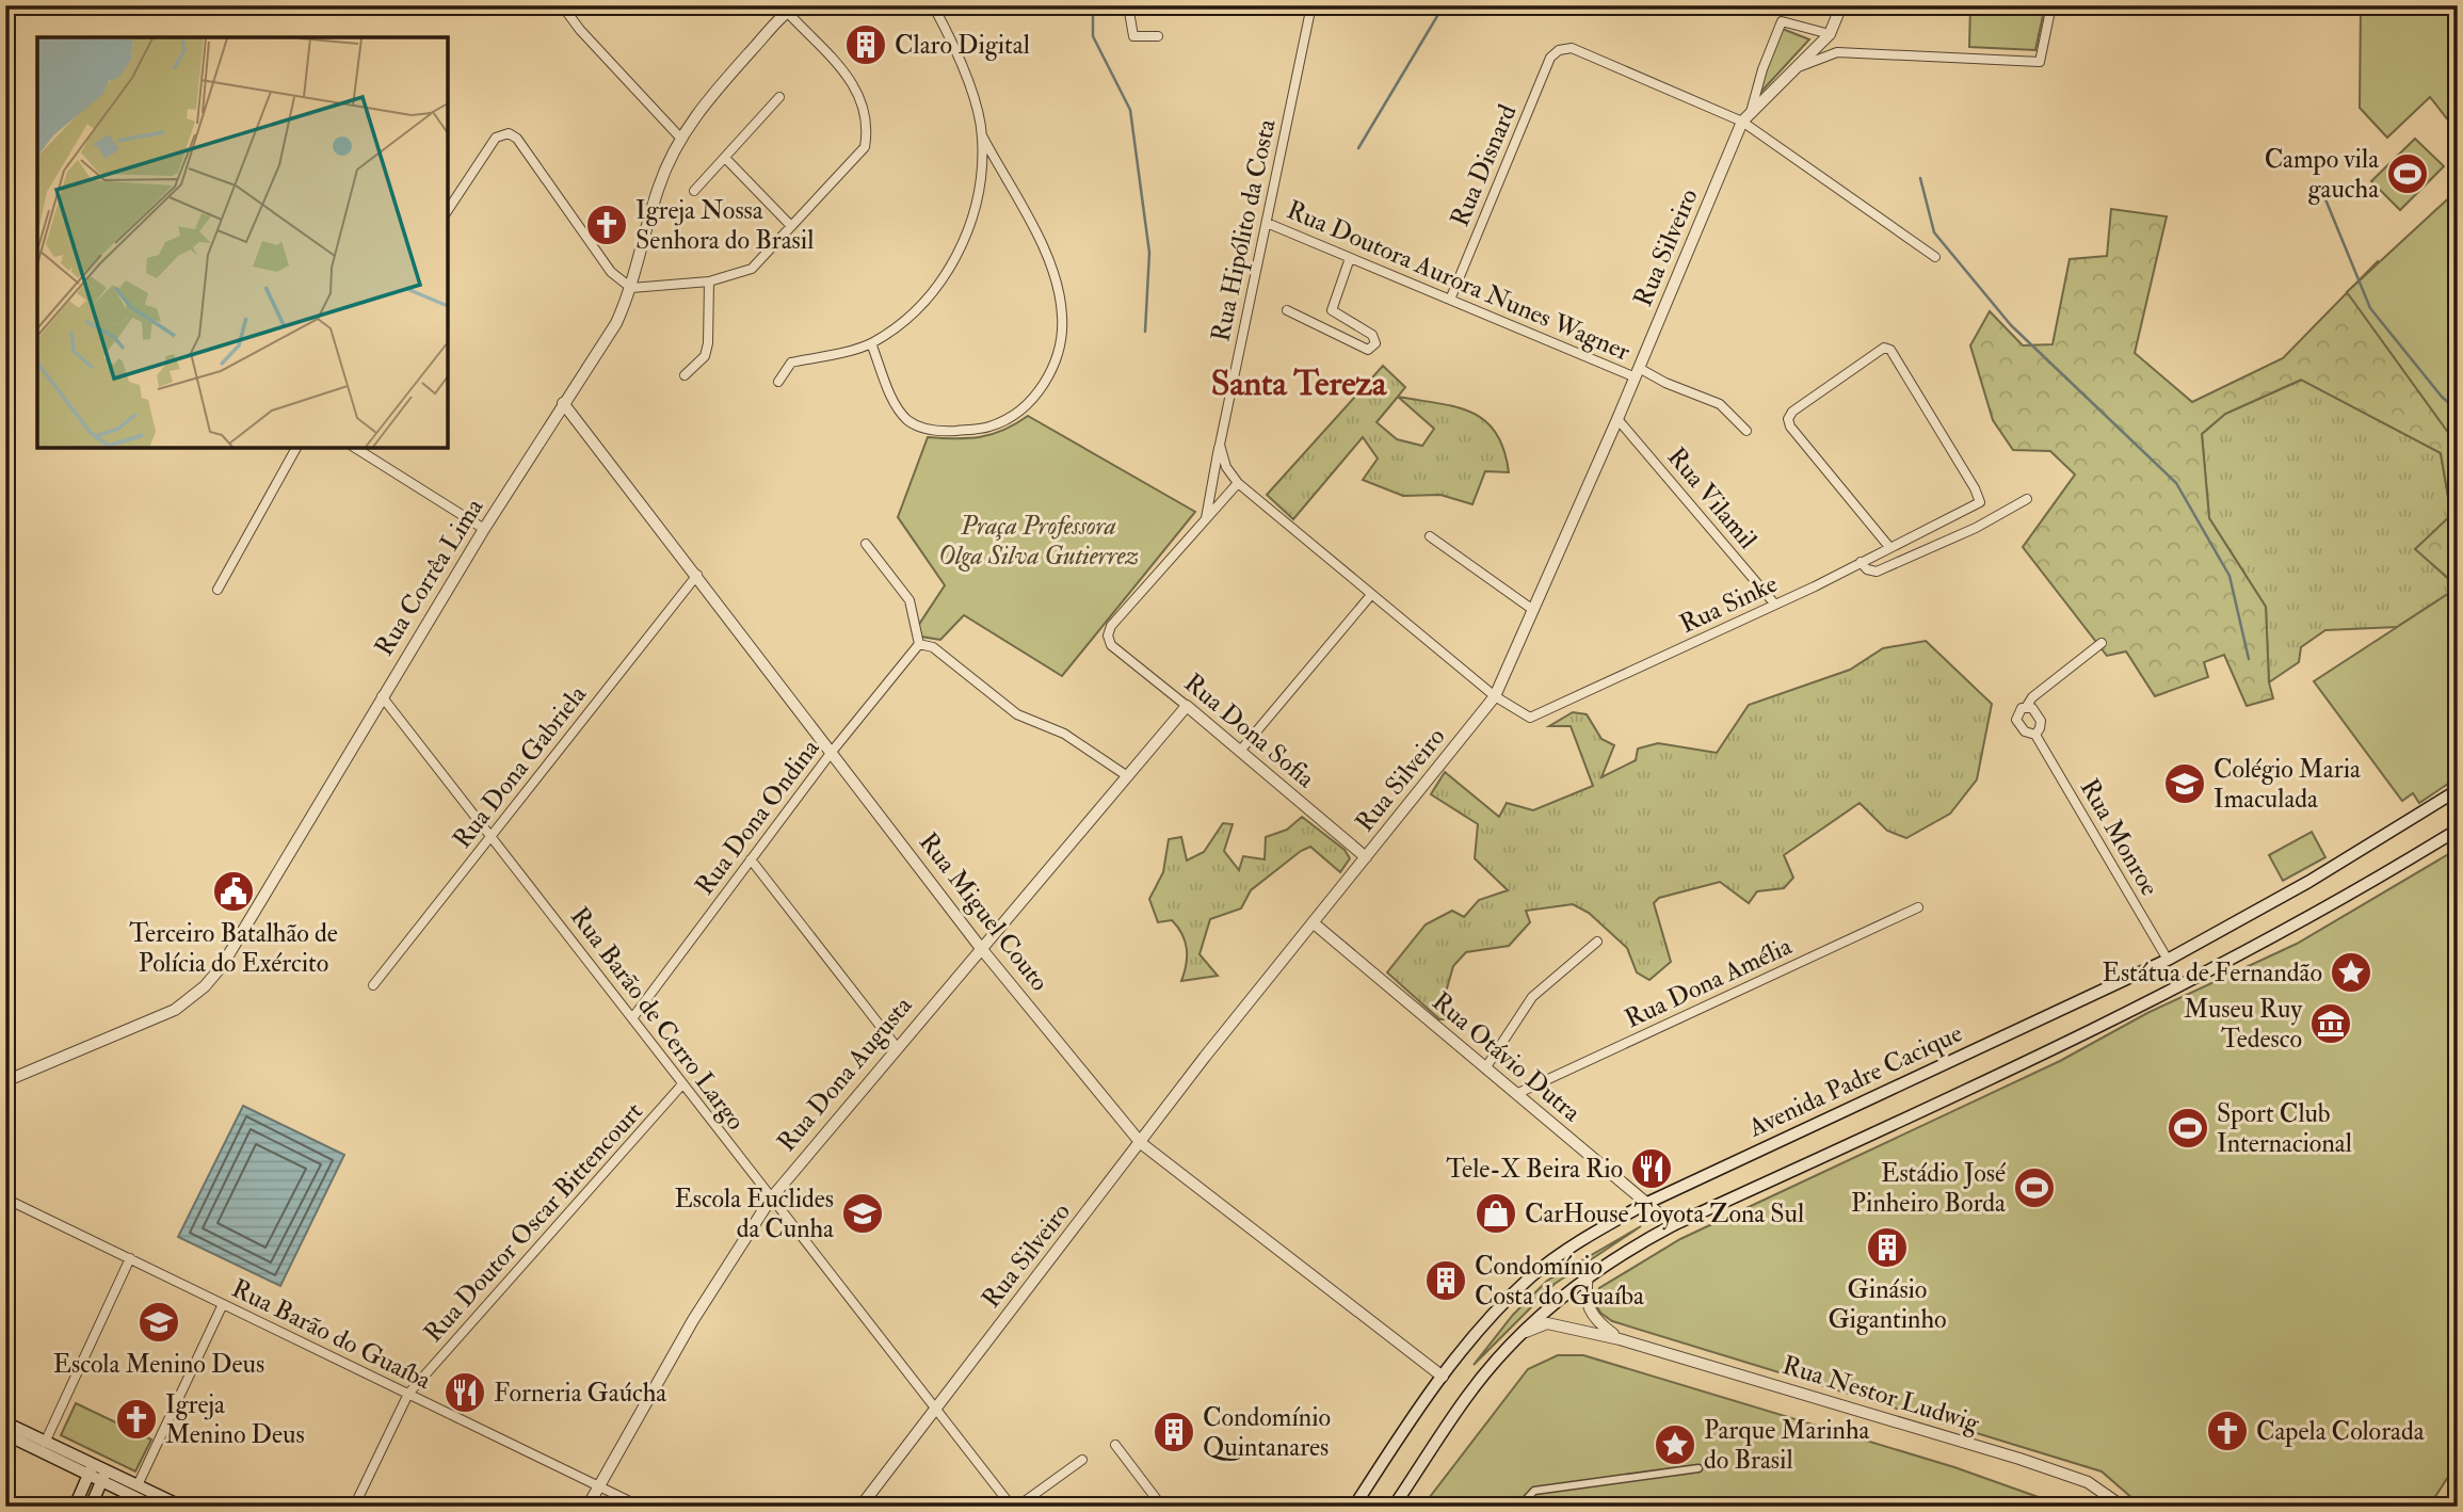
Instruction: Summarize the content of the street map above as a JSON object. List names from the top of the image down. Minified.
{"streets":{"main road":["Avenida Padre Cacique"],"street":["Rua Disnard","Rua Hipólito da Costa","Rua Silveiro","Rua Doutora Aurora Nunes Wagner","Rua Vilamil","Rua Corrêa Lima","Rua Sinke","Rua Dona Sofia","Rua Dona Gabriela","Rua Dona Ondina","Rua Monroe","Rua Miguel Couto","Rua Dona Amélia","Rua Barão de Cerro Largo","Rua Otávio Dutra","Rua Dona Augusta","Rua Doutor Oscar Bittencourt","Rua Barão do Guaíba","Rua Nestor Ludwig"]},"crossings":[["Rua Disnard","Rua Silveiro"],["Rua Disnard","Rua Doutora Aurora Nunes Wagner"],["Rua Hipólito da Costa","Rua Doutora Aurora Nunes Wagner"],["Rua Hipólito da Costa","Rua Dona Sofia"],["Rua Silveiro","Rua Doutora Aurora Nunes Wagner"],["Rua Silveiro","Rua Vilamil"],["Rua Silveiro","Rua Sinke"],["Rua Silveiro","Rua Dona Sofia"],["Rua Silveiro","Rua Miguel Couto"],["Rua Silveiro","Rua Barão de Cerro Largo"],["Rua Silveiro","Rua Otávio Dutra"],["Rua Vilamil","Rua Sinke"],["Rua Corrêa Lima","Rua Miguel Couto"],["Rua Corrêa Lima","Rua Barão de Cerro Largo"],["Rua Dona Sofia","Rua Dona Augusta"],["Rua Dona Gabriela","Rua Miguel Couto"],["Rua Dona Gabriela","Rua Barão de Cerro Largo"],["Rua Dona Ondina","Rua Miguel Couto"],["Rua Dona Ondina","Rua Barão de Cerro Largo"],["Rua Monroe","Avenida Padre Cacique"],["Rua Miguel Couto","Rua Dona Augusta"],["Rua Miguel Couto","Avenida Padre Cacique"],["Rua Dona Amélia","Rua Otávio Dutra"],["Rua Barão de Cerro Largo","Rua Dona Augusta"],["Rua Barão de Cerro Largo","Rua Doutor Oscar Bittencourt"],["Rua Otávio Dutra","Avenida Padre Cacique"],["Rua Dona Augusta","Rua Barão do Guaíba"],["Rua Doutor Oscar Bittencourt","Rua Barão do Guaíba"]],"districts":["Santa Tereza"],"parks":["Praça Professora Olga Silva Gutierrez"],"places":{"building":["Claro Digital","Ginásio Gigantinho","Condomínio Costa do Guaíba","Condomínio Quintanares"],"sports":["Campo vila gaucha","Sport Club Internacional","Estádio José Pinheiro Borda"],"church":["Igreja Nossa Senhora do Brasil","Igreja Menino Deus","Capela Colorada"],"school or university":["Colégio Maria Imaculada","Escola Euclides da Cunha","Escola Menino Deus"],"public building":["Terceiro Batalhão de Polícia do Exército"],"place":["Estátua de Fernandão","Parque Marinha do Brasil"],"museum":["Museu Ruy Tedesco"],"restaurant":["Tele-X Beira Rio","Forneria Gaúcha"],"shop":["CarHouse Toyota Zona Sul"]}}
